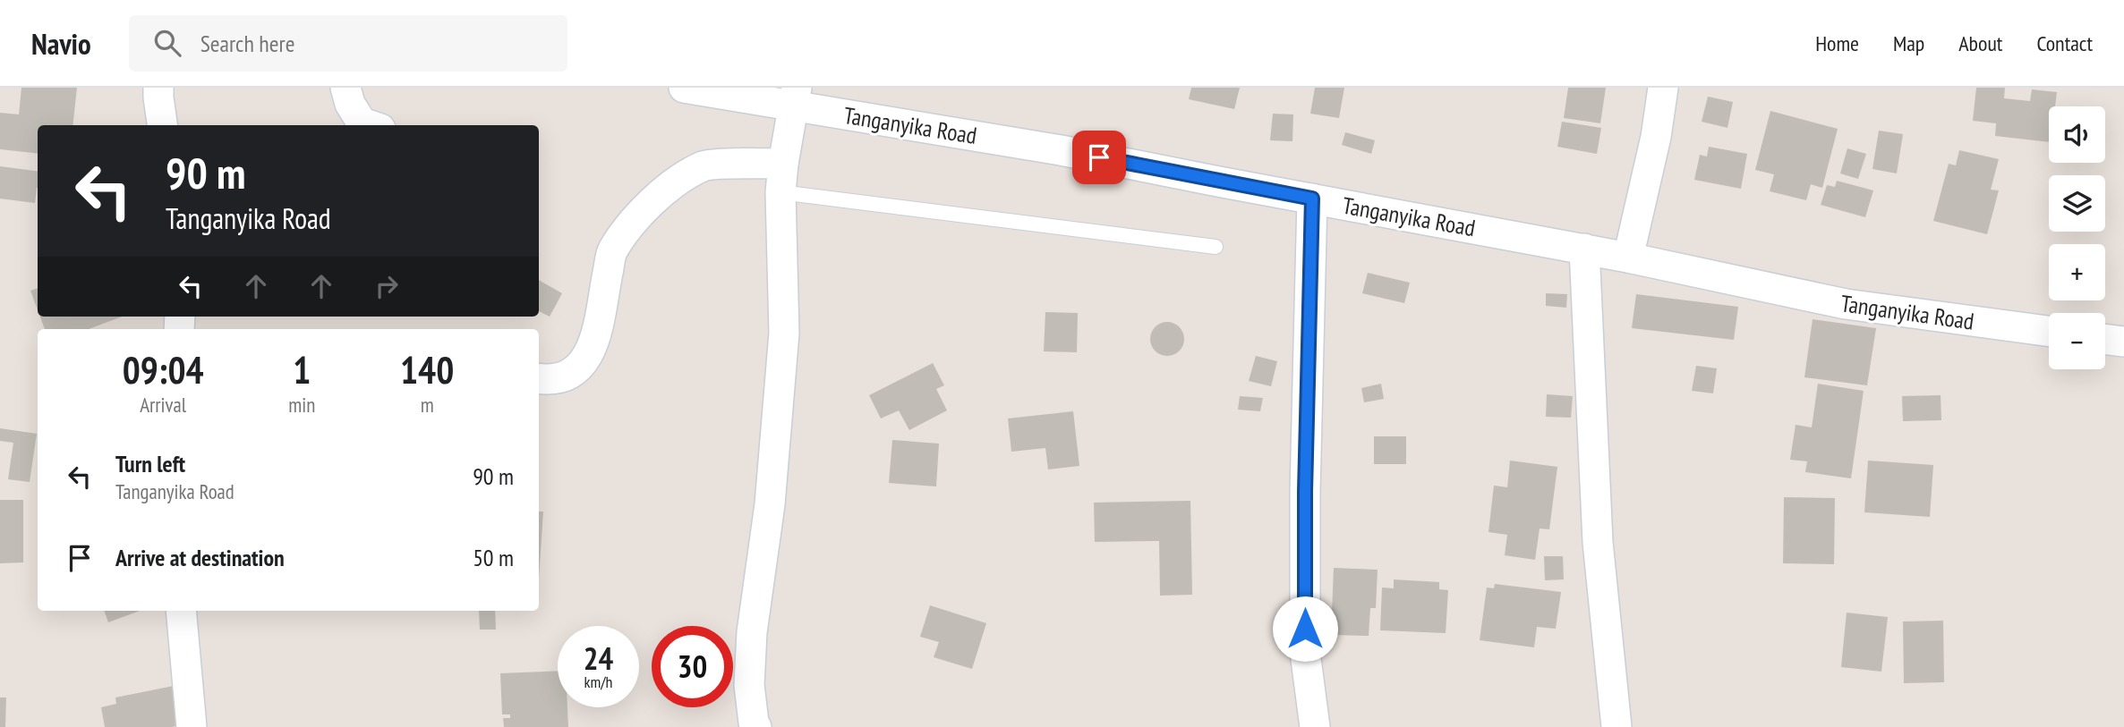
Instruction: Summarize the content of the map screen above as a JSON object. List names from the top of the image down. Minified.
{"streets":{"street":["Tanganyika Road"]},"page":{"header":"Navio","search":"Search here","nav":["Home","Map","About","Contact"],"map_buttons":["+","−"],"turn":["90 m","Tanganyika Road"],"eta":["09:04","Arrival","1","min","140","m"],"list":[{"name":"Turn left","note":"Tanganyika Road","value":"90 m"},{"name":"Arrive at destination","value":"50 m"}],"speed":"24 km/h","limit":"30"}}
